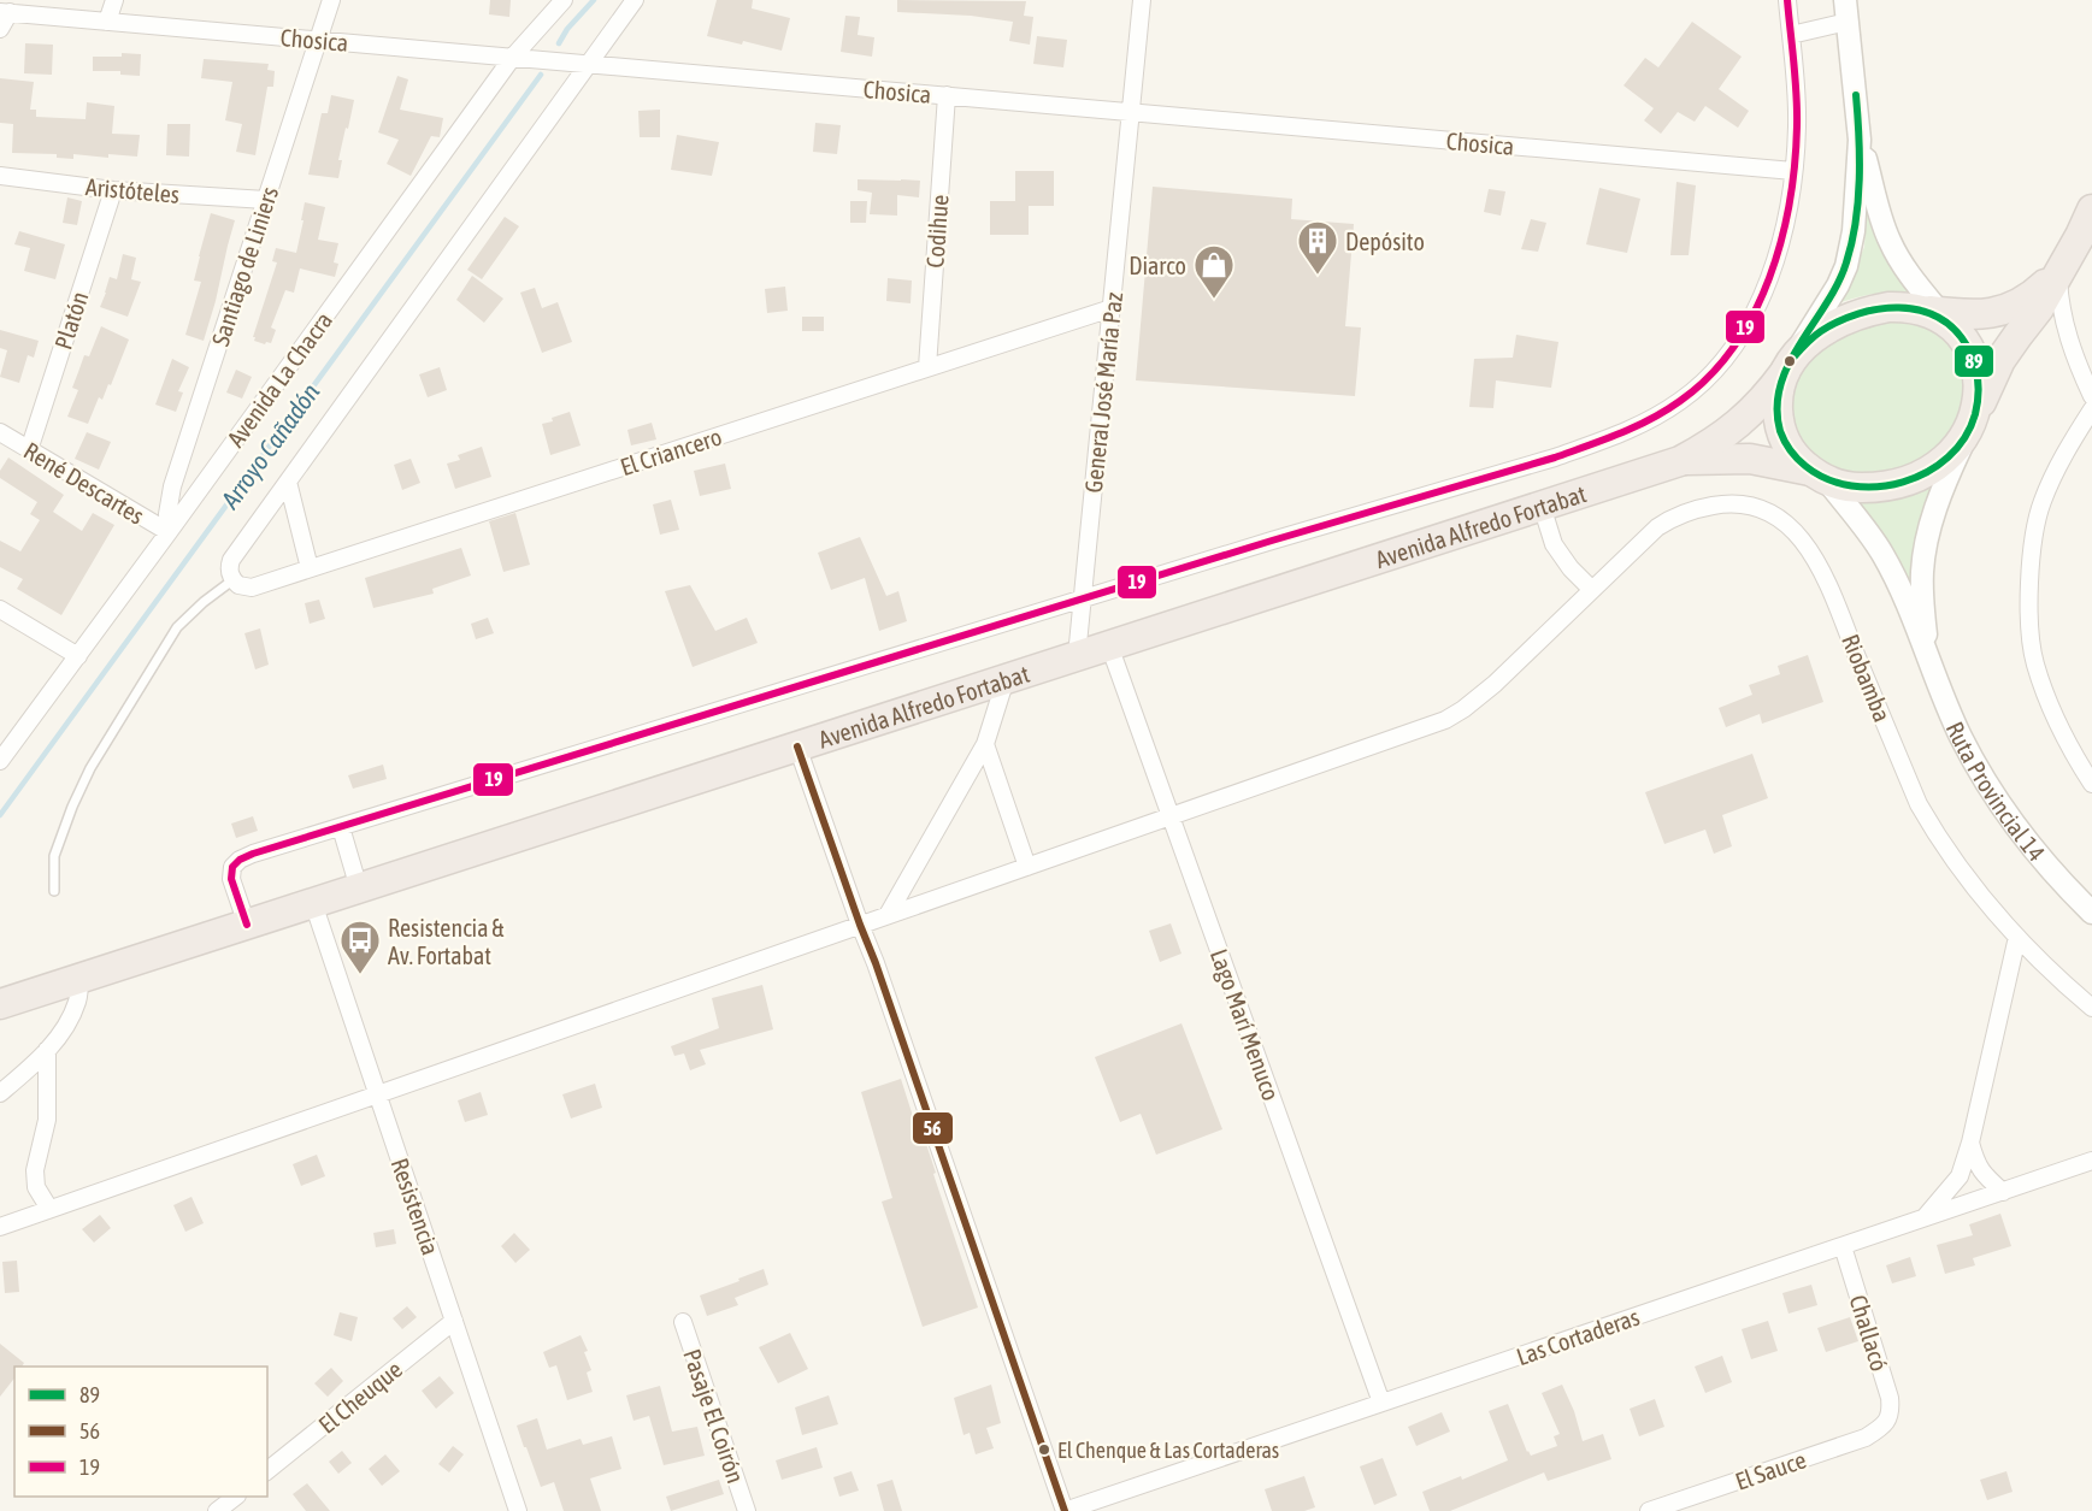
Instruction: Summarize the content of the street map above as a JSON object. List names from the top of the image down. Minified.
{"streets":{"highway":["Avenida Alfredo Fortabat","Ruta Provincial 14"],"street":["Chosica","Aristóteles","Codihue","Santiago de Liniers","Platón","Avenida La Chacra","General José María Paz","El Criancero","René Descartes","Riobamba","Lago Marí Menuco","Resistencia","Challacó","Las Cortaderas","El Cheuque","Pasaje El Coirón","El Sauce"]},"crossings":[["Chosica","Codihue"],["Chosica","Santiago de Liniers"],["Chosica","Avenida La Chacra"],["Chosica","General José María Paz"],["Aristóteles","Santiago de Liniers"],["Aristóteles","Platón"],["Codihue","El Criancero"],["Santiago de Liniers","Avenida La Chacra"],["Santiago de Liniers","René Descartes"],["Platón","René Descartes"],["Avenida La Chacra","René Descartes"],["General José María Paz","El Criancero"],["General José María Paz","Avenida Alfredo Fortabat"],["Avenida Alfredo Fortabat","Ruta Provincial 14"],["Avenida Alfredo Fortabat","Lago Marí Menuco"],["Avenida Alfredo Fortabat","Resistencia"],["Riobamba","Lago Marí Menuco"],["Riobamba","Resistencia"],["Lago Marí Menuco","Las Cortaderas"],["Resistencia","El Cheuque"],["Challacó","Las Cortaderas"],["Challacó","El Sauce"]],"water":["Arroyo Cañadón"],"places":{"building":["Depósito"],"shop":["Diarco"],"bus stop":["Resistencia & Av. Fortabat"],"other":["El Chenque & Las Cortaderas"]},"lines":["transit line 19","transit line 89","transit line 56"],"legend":["89","56","19"]}
